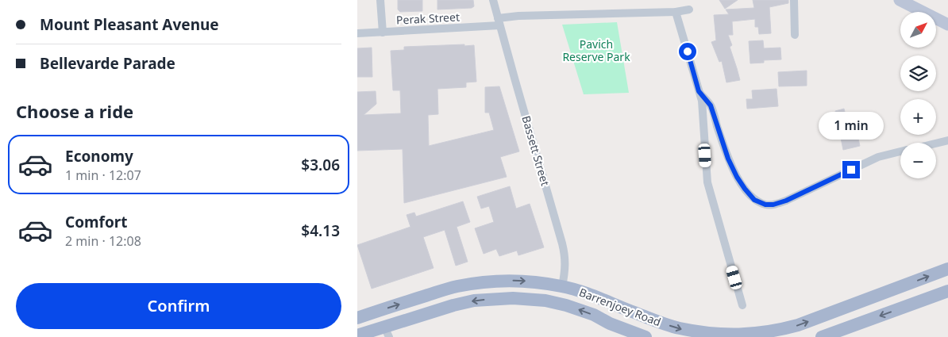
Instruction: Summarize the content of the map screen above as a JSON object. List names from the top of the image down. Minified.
{"streets":{"main road":["Bassett Street","Barrenjoey Road"],"street":["Perak Street"]},"crossings":[["Perak Street","Bassett Street"],["Bassett Street","Barrenjoey Road"]],"parks":["Pavich Reserve Park"],"north":"top right","page":{"banner":["Mount Pleasant Avenue","Bellevarde Parade"],"map_buttons":["+","−"],"heading":"Choose a ride","bubble":"1 min","list":[{"name":"Economy","note":"1 min · 12:07","value":"$3.06"},{"name":"Comfort","note":"2 min · 12:08","value":"$4.13"}],"buttons":"Confirm"}}
